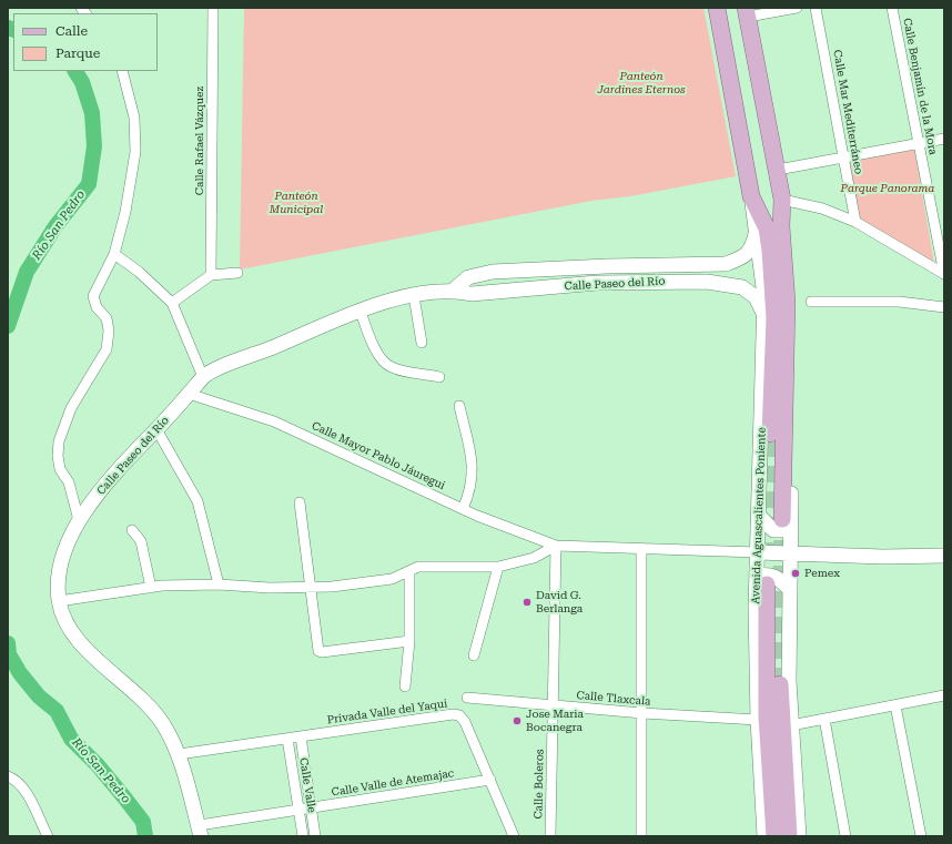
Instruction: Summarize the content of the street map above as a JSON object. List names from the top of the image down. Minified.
{"streets":{"main road":["Avenida Aguascalientes Poniente"],"street":["Calle Benjamín de la Mora","Calle Mar Mediterráneo","Calle Rafael Vázquez","Calle Paseo del Río","Calle Mayor Pablo Jáuregui","Calle Tlaxcala","Privada Valle del Yaqui","Calle Valle de Atemajac","Calle Boleros","Calle Valle"]},"crossings":[["Calle Paseo del Río","Calle Mayor Pablo Jáuregui"],["Calle Paseo del Río","Avenida Aguascalientes Poniente"],["Calle Paseo del Río","Calle Valle de Atemajac"],["Calle Mayor Pablo Jáuregui","Calle Boleros"],["Avenida Aguascalientes Poniente","Calle Tlaxcala"],["Calle Tlaxcala","Calle Boleros"],["Privada Valle del Yaqui","Calle Valle de Atemajac"],["Privada Valle del Yaqui","Calle Valle"],["Calle Valle de Atemajac","Calle Valle"]],"water":["Río San Pedro"],"parks":["Panteón Jardines Eternos","Parque Panorama","Panteón Municipal"],"places":["Pemex","David G. Berlanga","Jose Maria Bocanegra"],"legend":["Calle","Parque"]}
